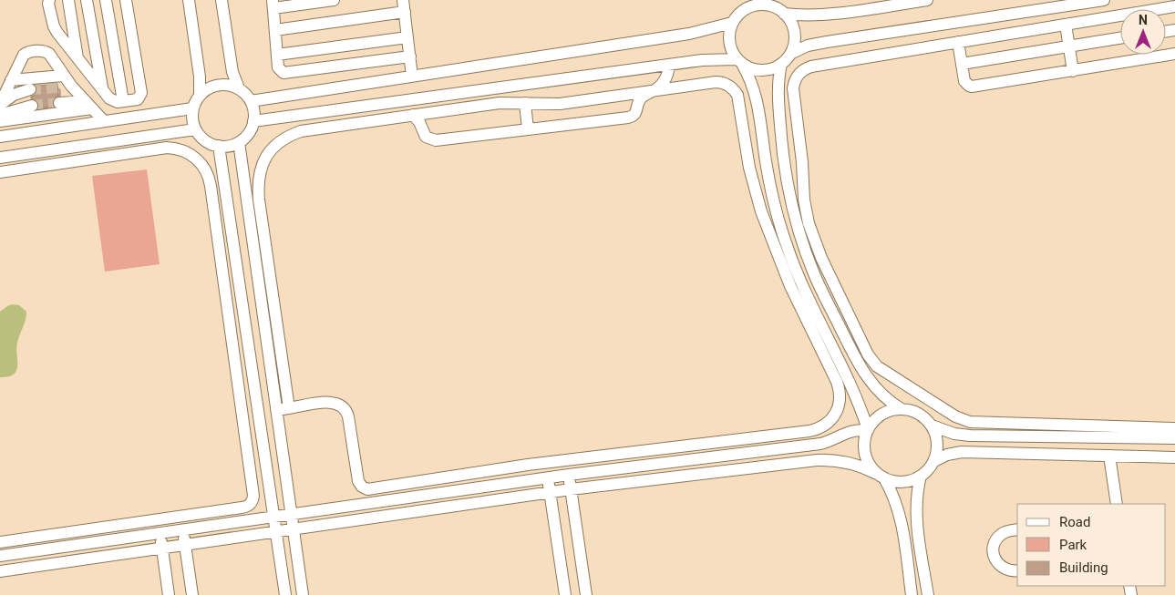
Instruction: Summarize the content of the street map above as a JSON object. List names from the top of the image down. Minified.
{"legend":["Road","Park","Building"],"north":"top"}
